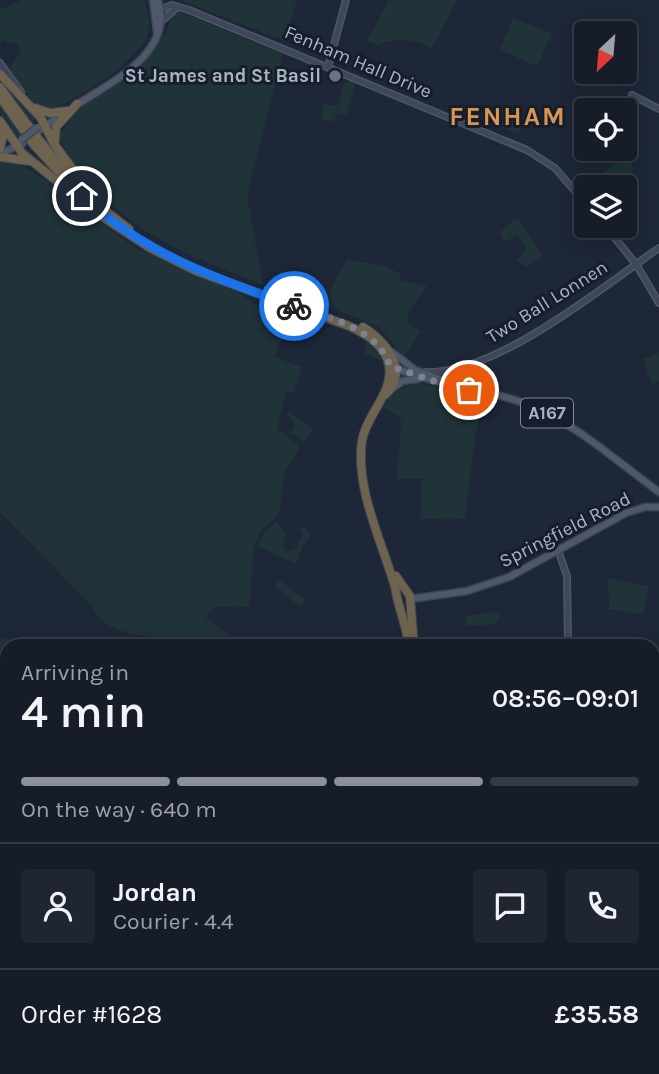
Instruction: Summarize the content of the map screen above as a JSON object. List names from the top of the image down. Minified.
{"streets":{"highway":["A167"],"main road":["Springfield Road"],"street":["Fenham Hall Drive","Two Ball Lonnen"]},"crossings":[["Two Ball Lonnen","A167"]],"districts":["FENHAM"],"places":["St James and St Basil"],"north":"bottom left","page":{"heading":["4 min","Arriving in","08:56–09:01"],"panel":["Jordan","Courier · 4.4","Order #1628","£35.58"],"bar":"On the way · 640 m"}}
